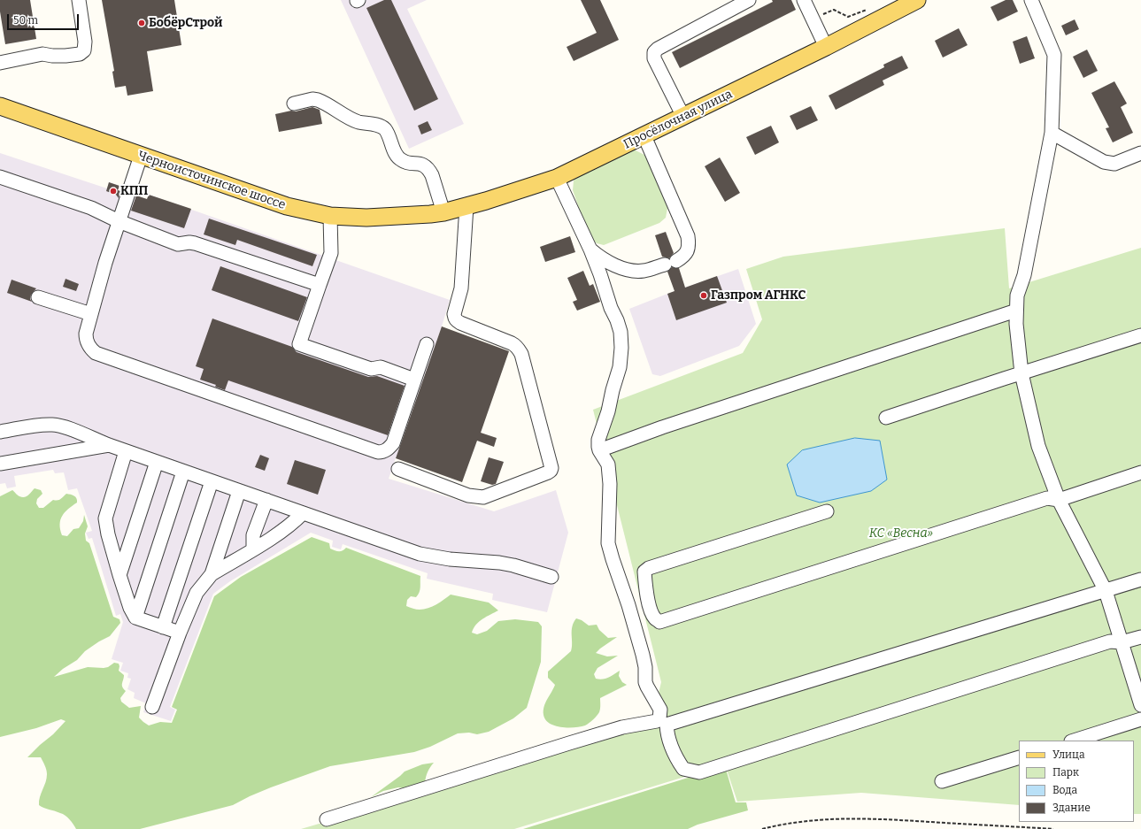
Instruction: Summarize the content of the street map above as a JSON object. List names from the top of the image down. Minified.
{"streets":{"main road":["Просёлочная улица","Черноисточинское шоссе"]},"crossings":[["Просёлочная улица","Черноисточинское шоссе"]],"parks":["КС «Весна»"],"places":["БобёрСтрой","КПП","Газпром АГНКС"],"legend":["Улица","Парк","Вода","Здание"],"scale_bar":"50 m"}
